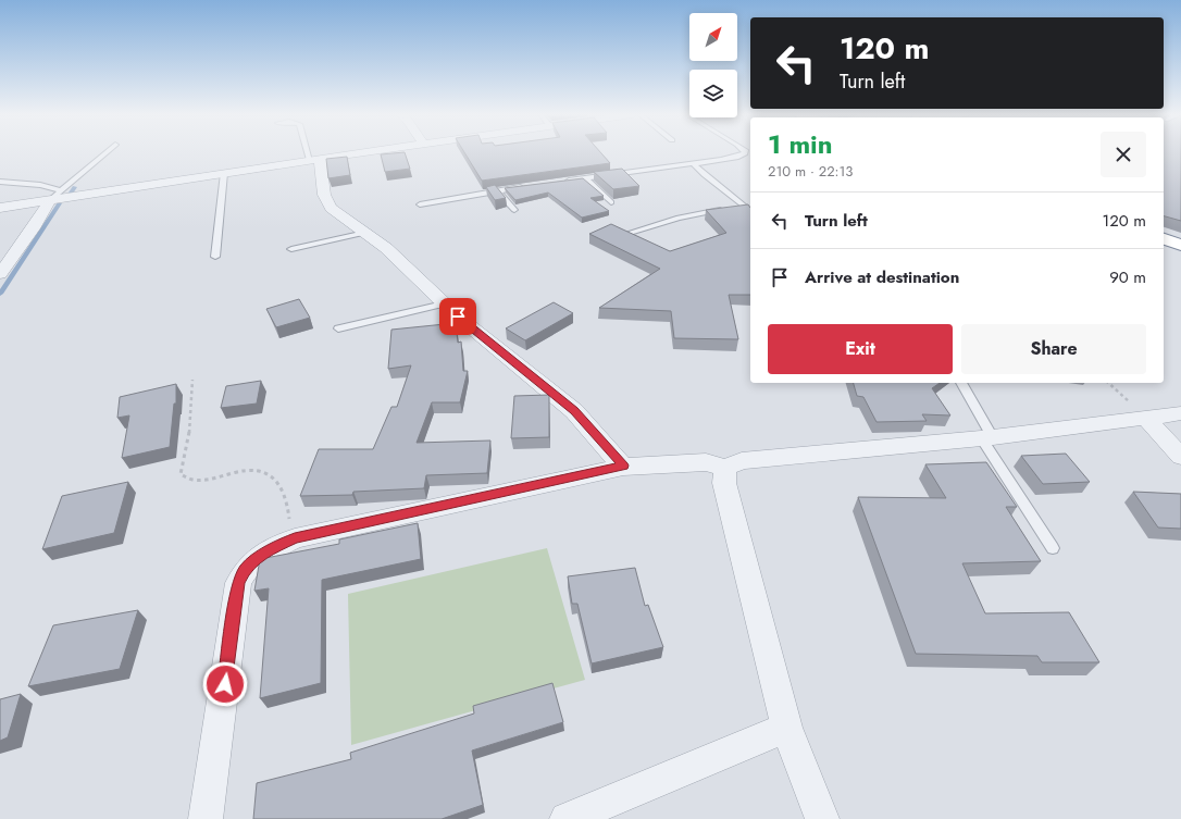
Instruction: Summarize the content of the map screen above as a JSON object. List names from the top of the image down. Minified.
{"north":"top right","page":{"turn":["120 m","Turn left"],"heading":["1 min","210 m · 22:13"],"list":[{"name":"Turn left","value":"120 m"},{"name":"Arrive at destination","value":"90 m"}],"buttons":["Exit","Share"]}}
